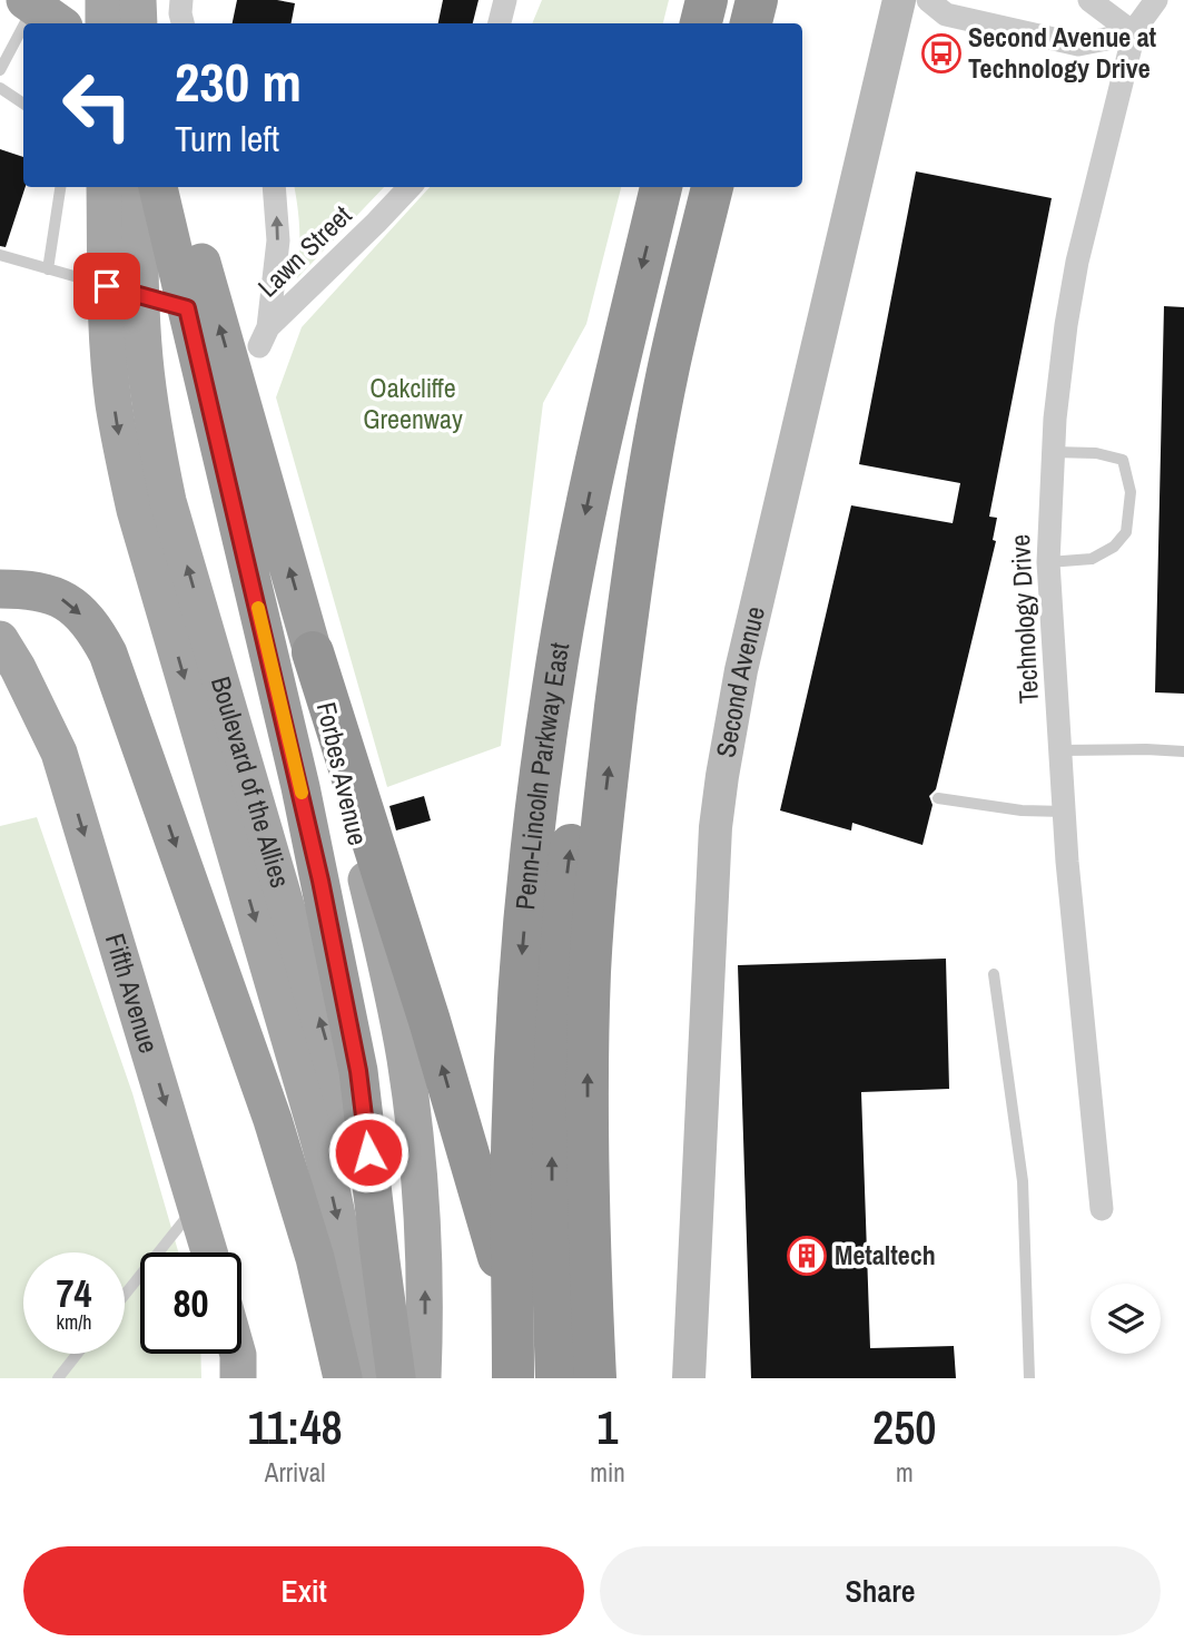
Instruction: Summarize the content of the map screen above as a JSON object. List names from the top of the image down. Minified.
{"streets":{"highway":["Forbes Avenue","Penn-Lincoln Parkway East","Boulevard of the Allies"],"main road":["Second Avenue","Fifth Avenue"],"street":["Lawn Street","Technology Drive"]},"one_way":["Fifth Avenue"],"parks":["Oakcliffe Greenway"],"places":{"bus stop":["Second Avenue at Technology Drive"],"building":["Metaltech"]},"page":{"turn":["230 m","Turn left"],"speed":"74 km/h","limit":"80","eta":["11:48","Arrival","1","min","250","m"],"buttons":["Exit","Share"]}}
